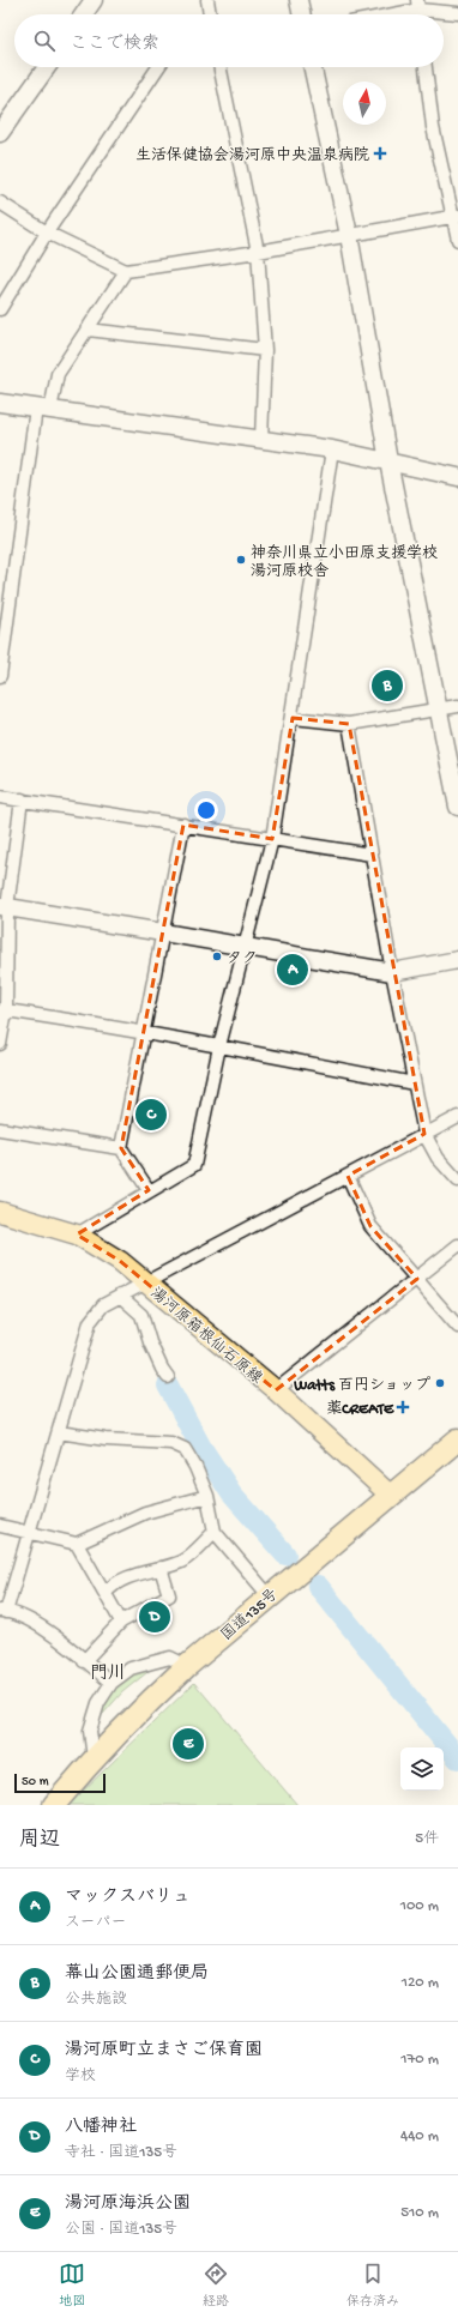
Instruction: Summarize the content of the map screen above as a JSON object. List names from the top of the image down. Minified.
{"streets":{"highway":["国道135号"],"main road":["湯河原箱根仙石原線"]},"crossings":[["湯河原箱根仙石原線","国道135号"]],"districts":["門川"],"places":{"health":["生活保健協会湯河原中央温泉病院","薬CREATE"],"other":["神奈川県立小田原支援学校 湯河原校舎","タク","Watts 百円ショップ"]},"scale_bar":"50 m","north":"top","page":{"search":"ここで検索","pins":["B","A","C","D","E"],"scale":"50 m","heading":["周辺","5件"],"list":[{"mark":"A","name":"マックスバリュ","note":"スーパー","value":"100 m"},{"mark":"B","name":"幕山公園通郵便局","note":"公共施設","value":"120 m"},{"mark":"C","name":"湯河原町立まさご保育園","note":"学校","value":"170 m"},{"mark":"D","name":"八幡神社","note":"寺社 · 国道135号","value":"440 m"},{"mark":"E","name":"湯河原海浜公園","note":"公園 · 国道135号","value":"510 m"}],"nav":["地図","経路","保存済み"]}}
